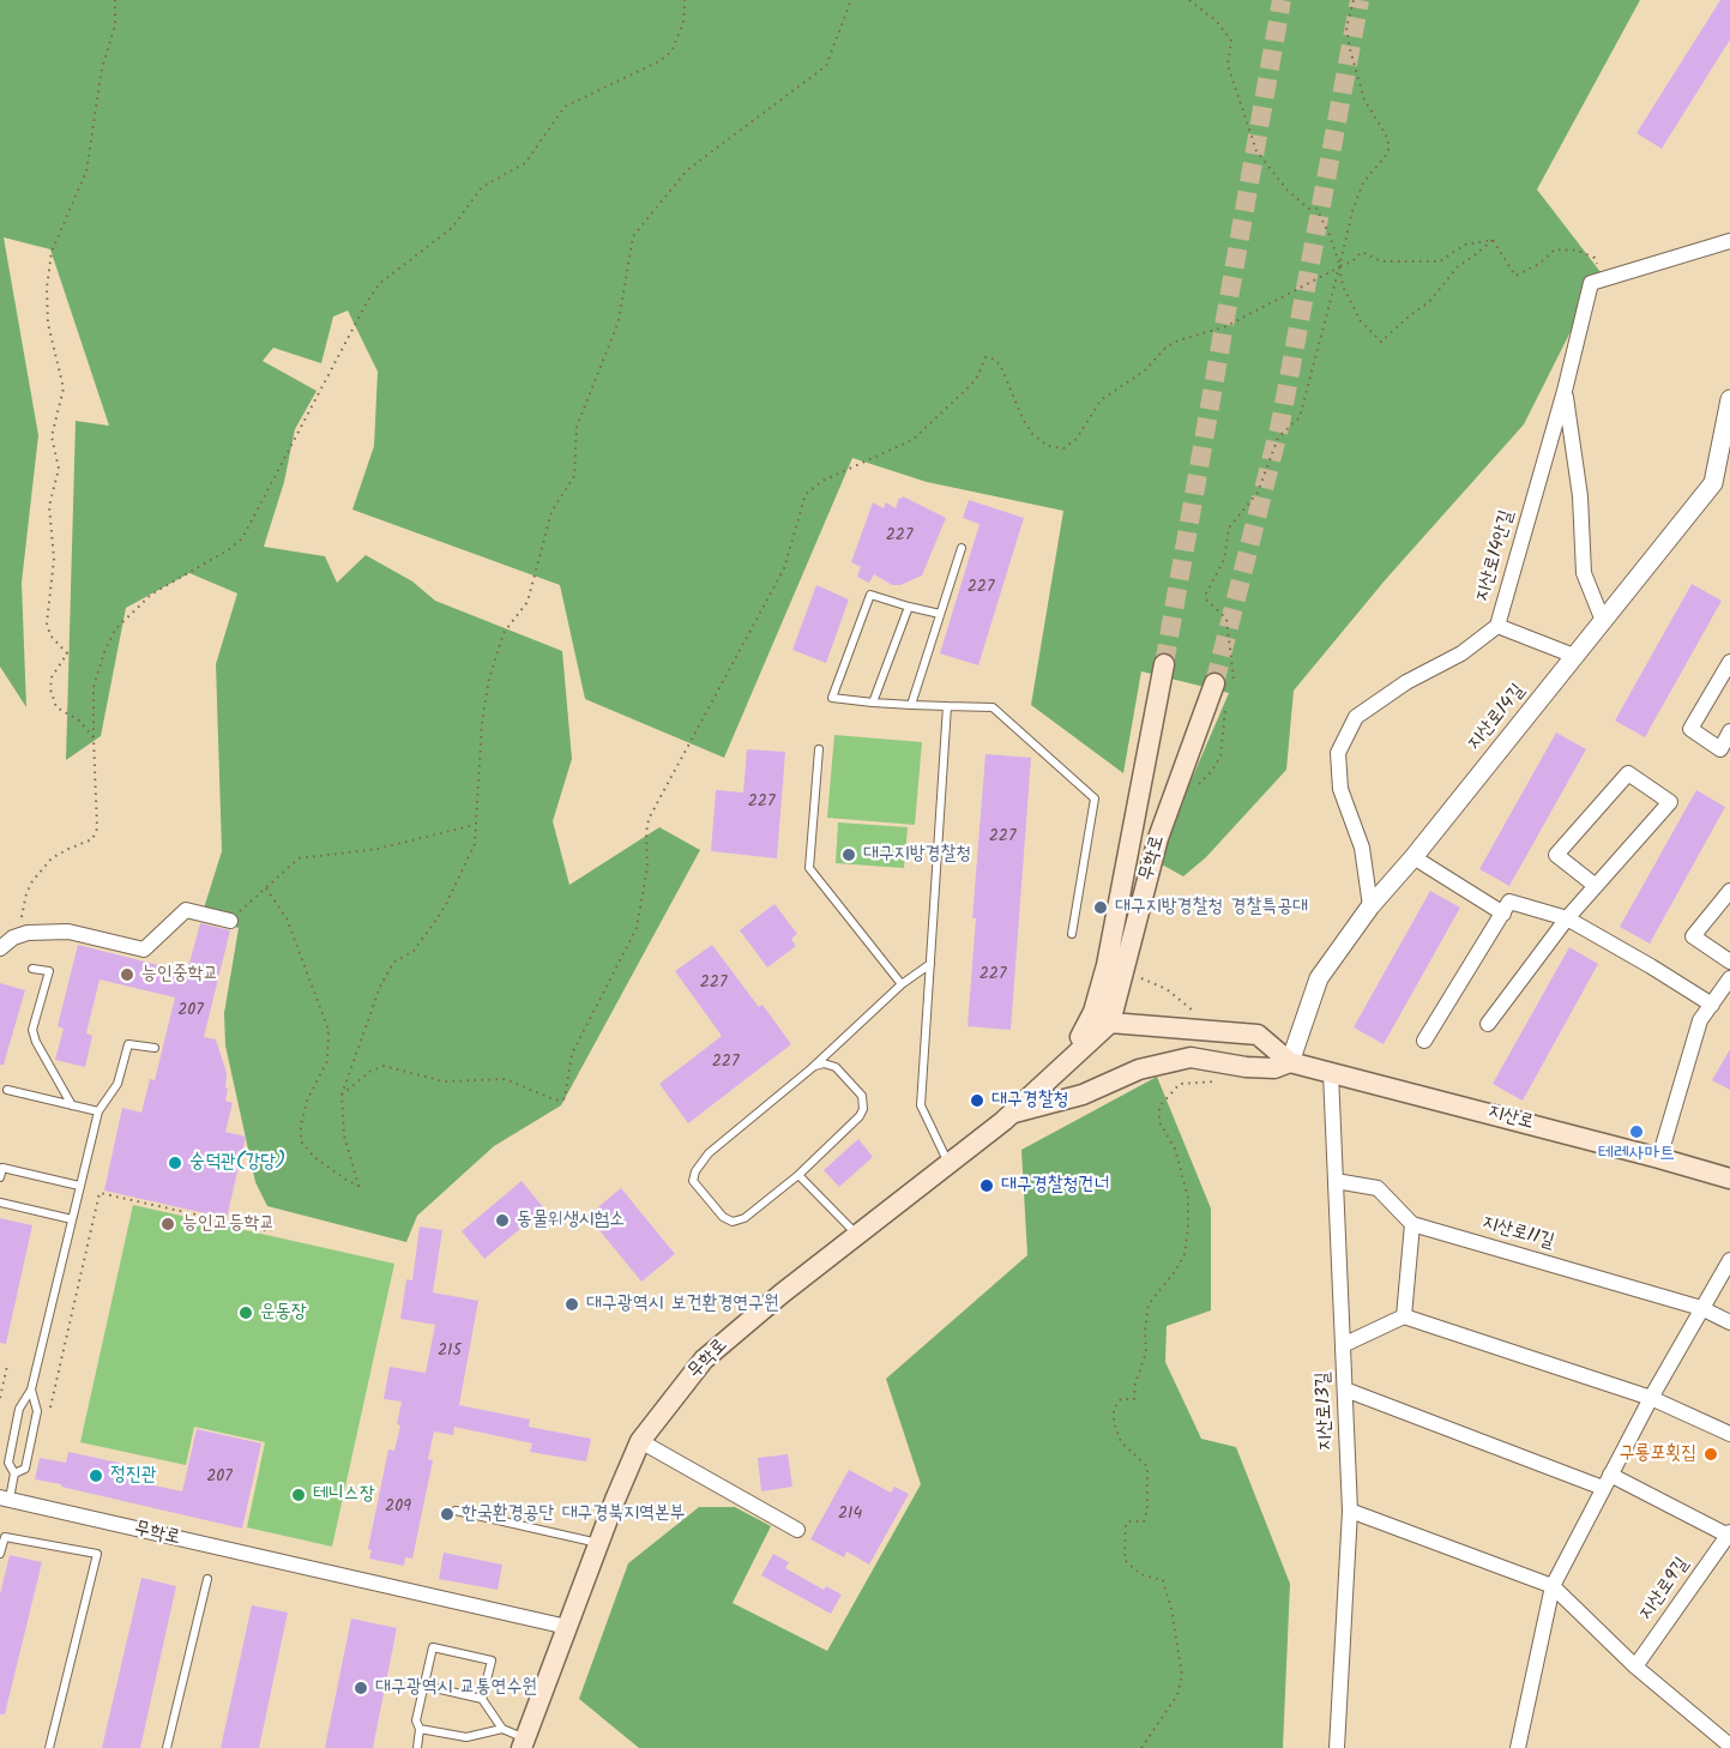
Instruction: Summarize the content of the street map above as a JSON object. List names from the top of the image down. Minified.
{"streets":{"main road":["무학로","지산로"],"street":["지산로14안길","지산로14길","지산로11길","지산로13길","지산로9길"]},"crossings":[["지산로14안길","지산로14길"],["지산로14길","지산로"],["무학로","지산로"],["지산로","지산로13길"],["지산로11길","지산로13길"]],"places":["대구지방경찰청","대구지방경찰청 경찰특공대","능인중학교","대구경찰청","테레사마트","숭덕관(강당)","대구경찰청건너","동물위생시험소","능인고등학교","대구광역시 보건환경연구원","운동장","구룡포횟집","정진관","테니스장","한국환경공단 대구경북지역본부","대구광역시 교통연수원"],"house_numbers":["227","227","227","227","227","227","207","227","215","207","209","214"]}
